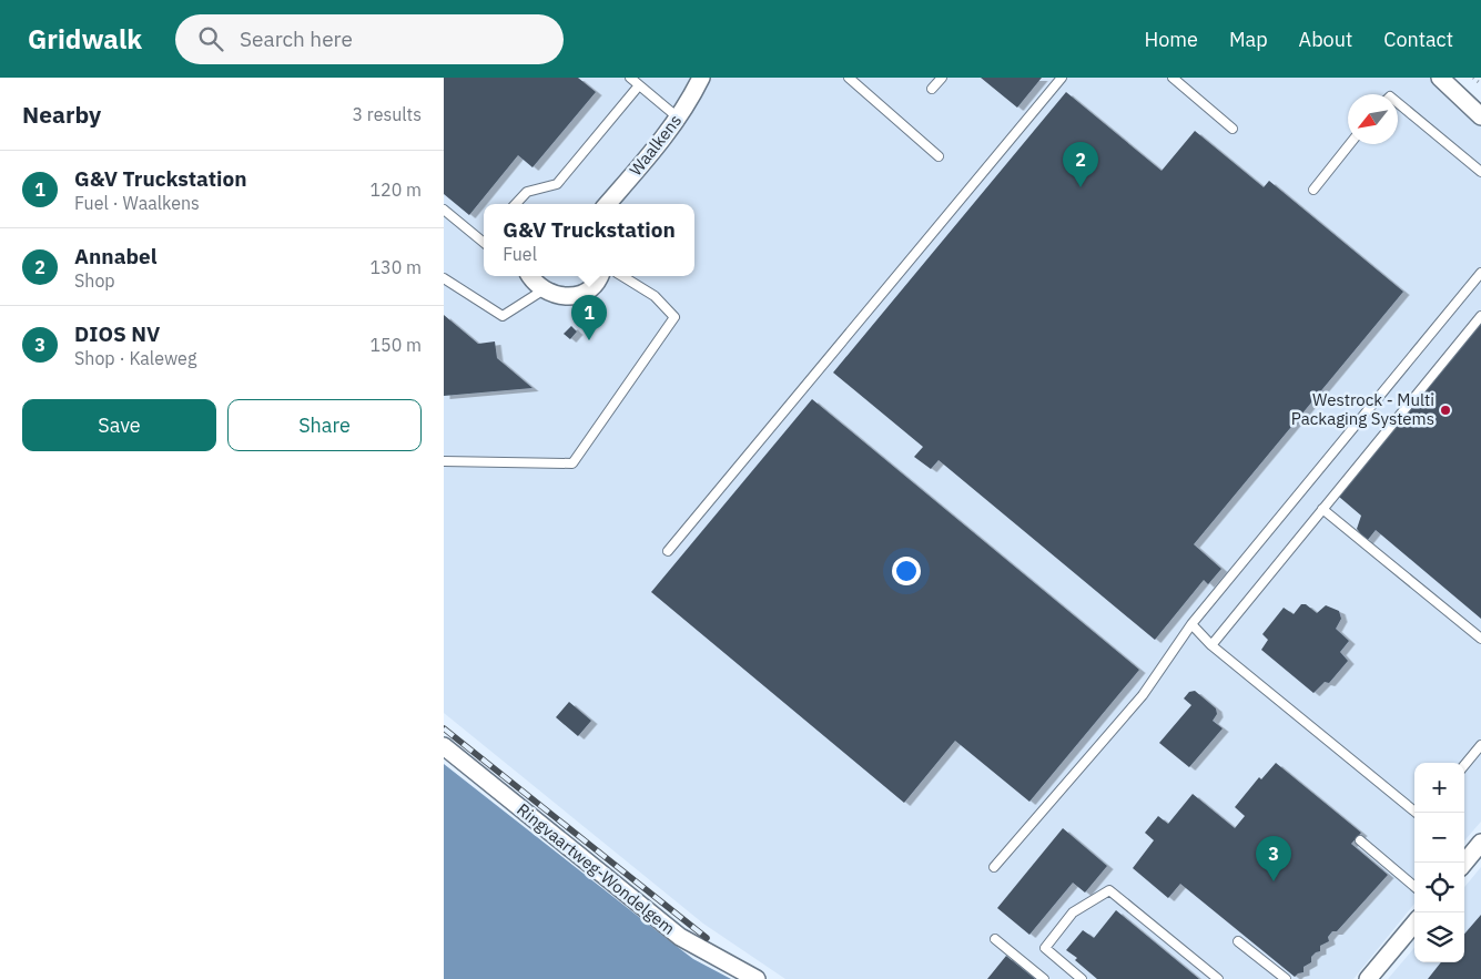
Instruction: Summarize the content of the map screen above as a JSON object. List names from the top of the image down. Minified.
{"streets":{"street":["Waalkens","Ringvaartweg-Wondelgem"]},"places":["Westrock - Multi Packaging Systems"],"north":"bottom left","page":{"header":"Gridwalk","search":"Search here","nav":["Home","Map","About","Contact"],"heading":["Nearby","3 results"],"pins":["2","1","3"],"list":[{"mark":"1","name":"G&V Truckstation","note":"Fuel · Waalkens","value":"120 m"},{"mark":"2","name":"Annabel","note":"Shop","value":"130 m"},{"mark":"3","name":"DIOS NV","note":"Shop · Kaleweg","value":"150 m"}],"popup":["G&V Truckstation","Fuel"],"buttons":["Save","Share"],"map_buttons":["+","−"]}}
